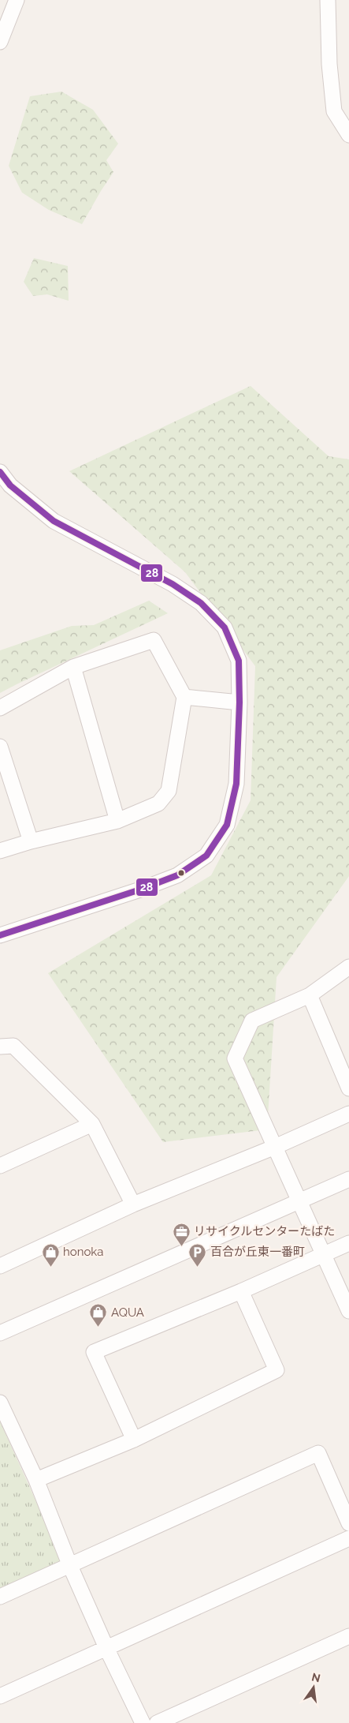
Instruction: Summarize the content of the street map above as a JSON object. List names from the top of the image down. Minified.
{"places":{"office":["リサイクルセンターたばた"],"shop":["honoka","AQUA"],"parking":["百合が丘東一番町"]},"lines":["transit line 28"],"north":"top"}
